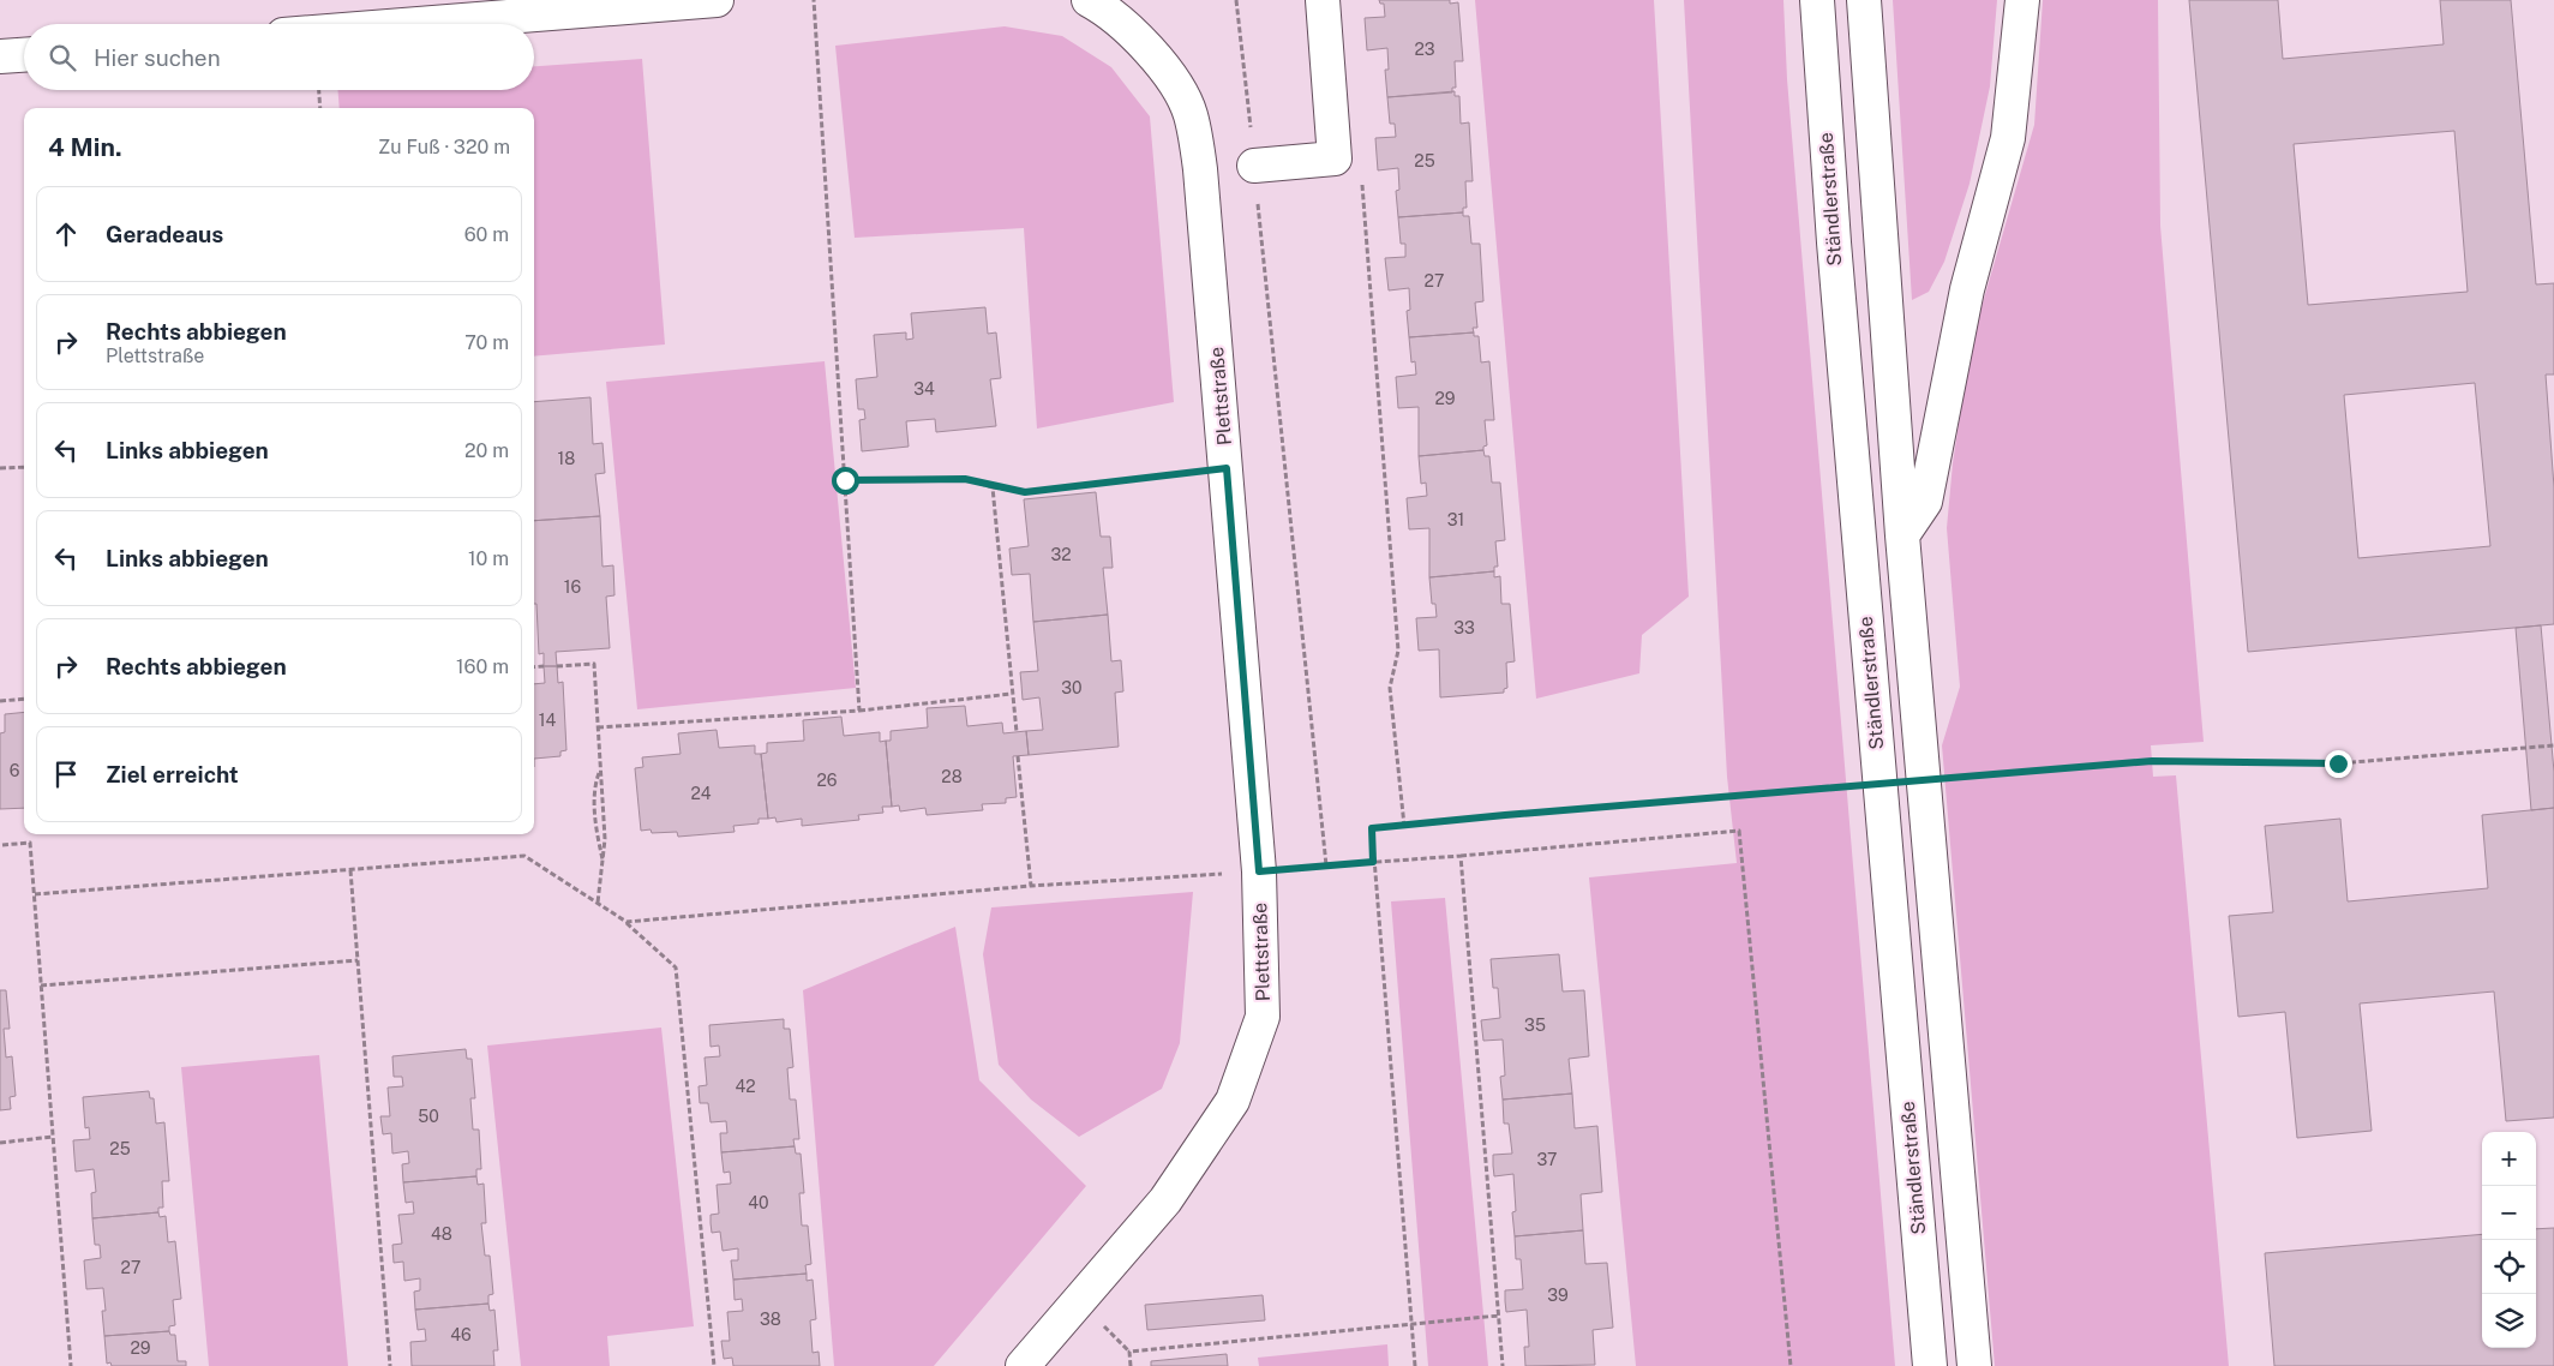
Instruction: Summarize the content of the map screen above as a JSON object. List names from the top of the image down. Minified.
{"streets":{"main road":["Ständlerstraße","Plettstraße"]},"house_numbers":["23","25","27","34","29","18","31","32","16","33","30","14","6","28","26","24","35","42","50","25","37","40","48","27","39","38","46","29"],"page":{"search":"Hier suchen","heading":["4 Min.","Zu Fuß · 320 m"],"list":[["Geradeaus","60 m"],["Rechts abbiegen","Plettstraße","70 m"],["Links abbiegen","20 m"],["Links abbiegen","10 m"],["Rechts abbiegen","160 m"],"Ziel erreicht"],"map_buttons":["+","−"]}}
